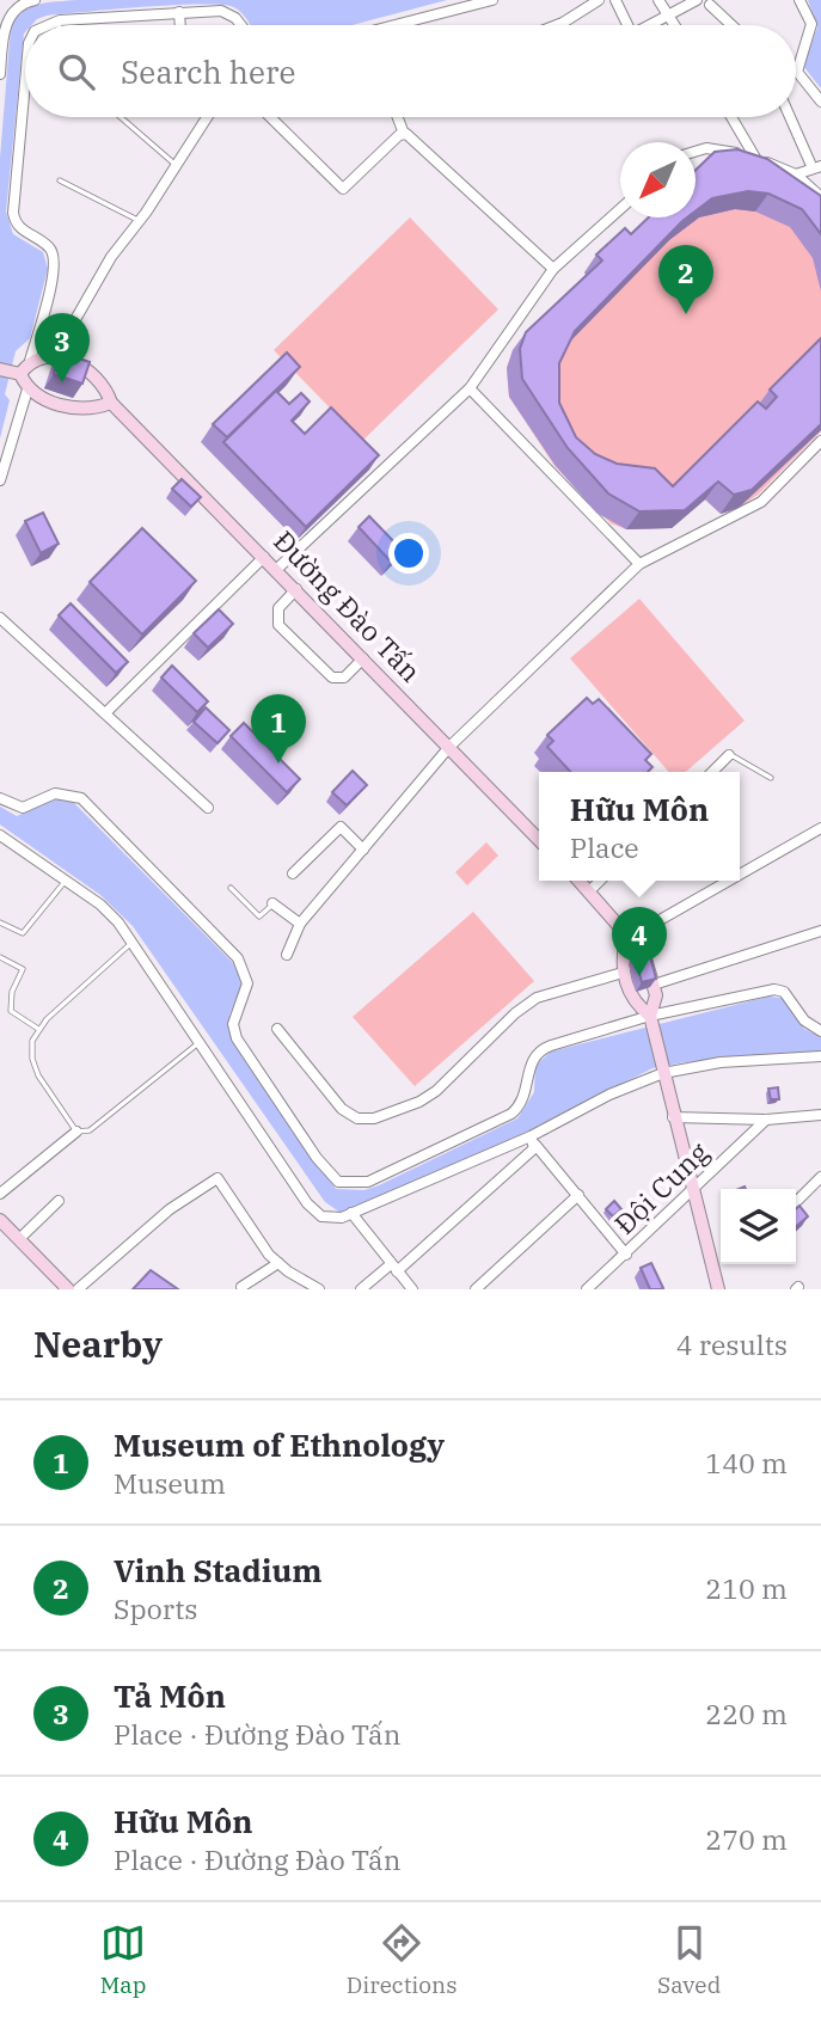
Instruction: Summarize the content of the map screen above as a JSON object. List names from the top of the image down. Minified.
{"streets":{"street":["Đường Đào Tấn","Đội Cung"]},"north":"bottom left","page":{"search":"Search here","pins":["2","3","1","4"],"popup":["Hữu Môn","Place"],"heading":["Nearby","4 results"],"list":[{"mark":"1","name":"Museum of Ethnology","note":"Museum","value":"140 m"},{"mark":"2","name":"Vinh Stadium","note":"Sports","value":"210 m"},{"mark":"3","name":"Tả Môn","note":"Place · Đường Đào Tấn","value":"220 m"},{"mark":"4","name":"Hữu Môn","note":"Place · Đường Đào Tấn","value":"270 m"}],"nav":["Map","Directions","Saved"]}}
